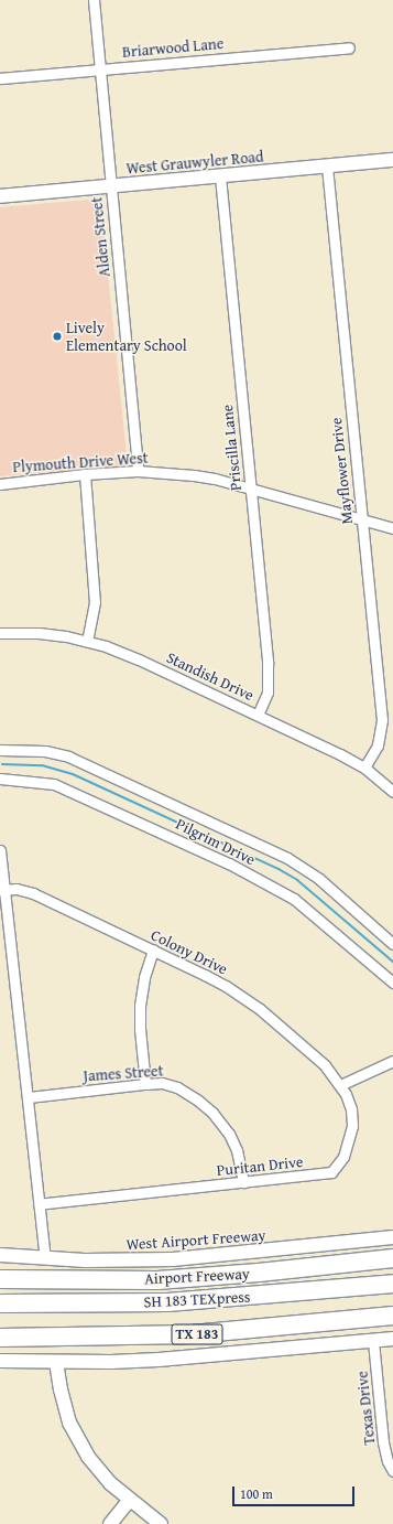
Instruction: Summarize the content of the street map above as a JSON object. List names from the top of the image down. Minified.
{"streets":{"highway":["Airport Freeway","SH 183 TEXpress","TX 183"],"main road":["West Grauwyler Road","West Airport Freeway"],"street":["Briarwood Lane","Alden Street","Priscilla Lane","Plymouth Drive West","Mayflower Drive","Standish Drive","Pilgrim Drive","Colony Drive","James Street","Puritan Drive","Texas Drive"]},"crossings":[["Briarwood Lane","Alden Street"],["West Grauwyler Road","Alden Street"],["West Grauwyler Road","Priscilla Lane"],["West Grauwyler Road","Mayflower Drive"],["Alden Street","Plymouth Drive West"],["Priscilla Lane","Plymouth Drive West"],["Priscilla Lane","Standish Drive"],["Plymouth Drive West","Mayflower Drive"],["Mayflower Drive","Standish Drive"],["Colony Drive","Puritan Drive"],["James Street","Puritan Drive"]],"places":["Lively Elementary School"],"scale_bar":"100 m"}
